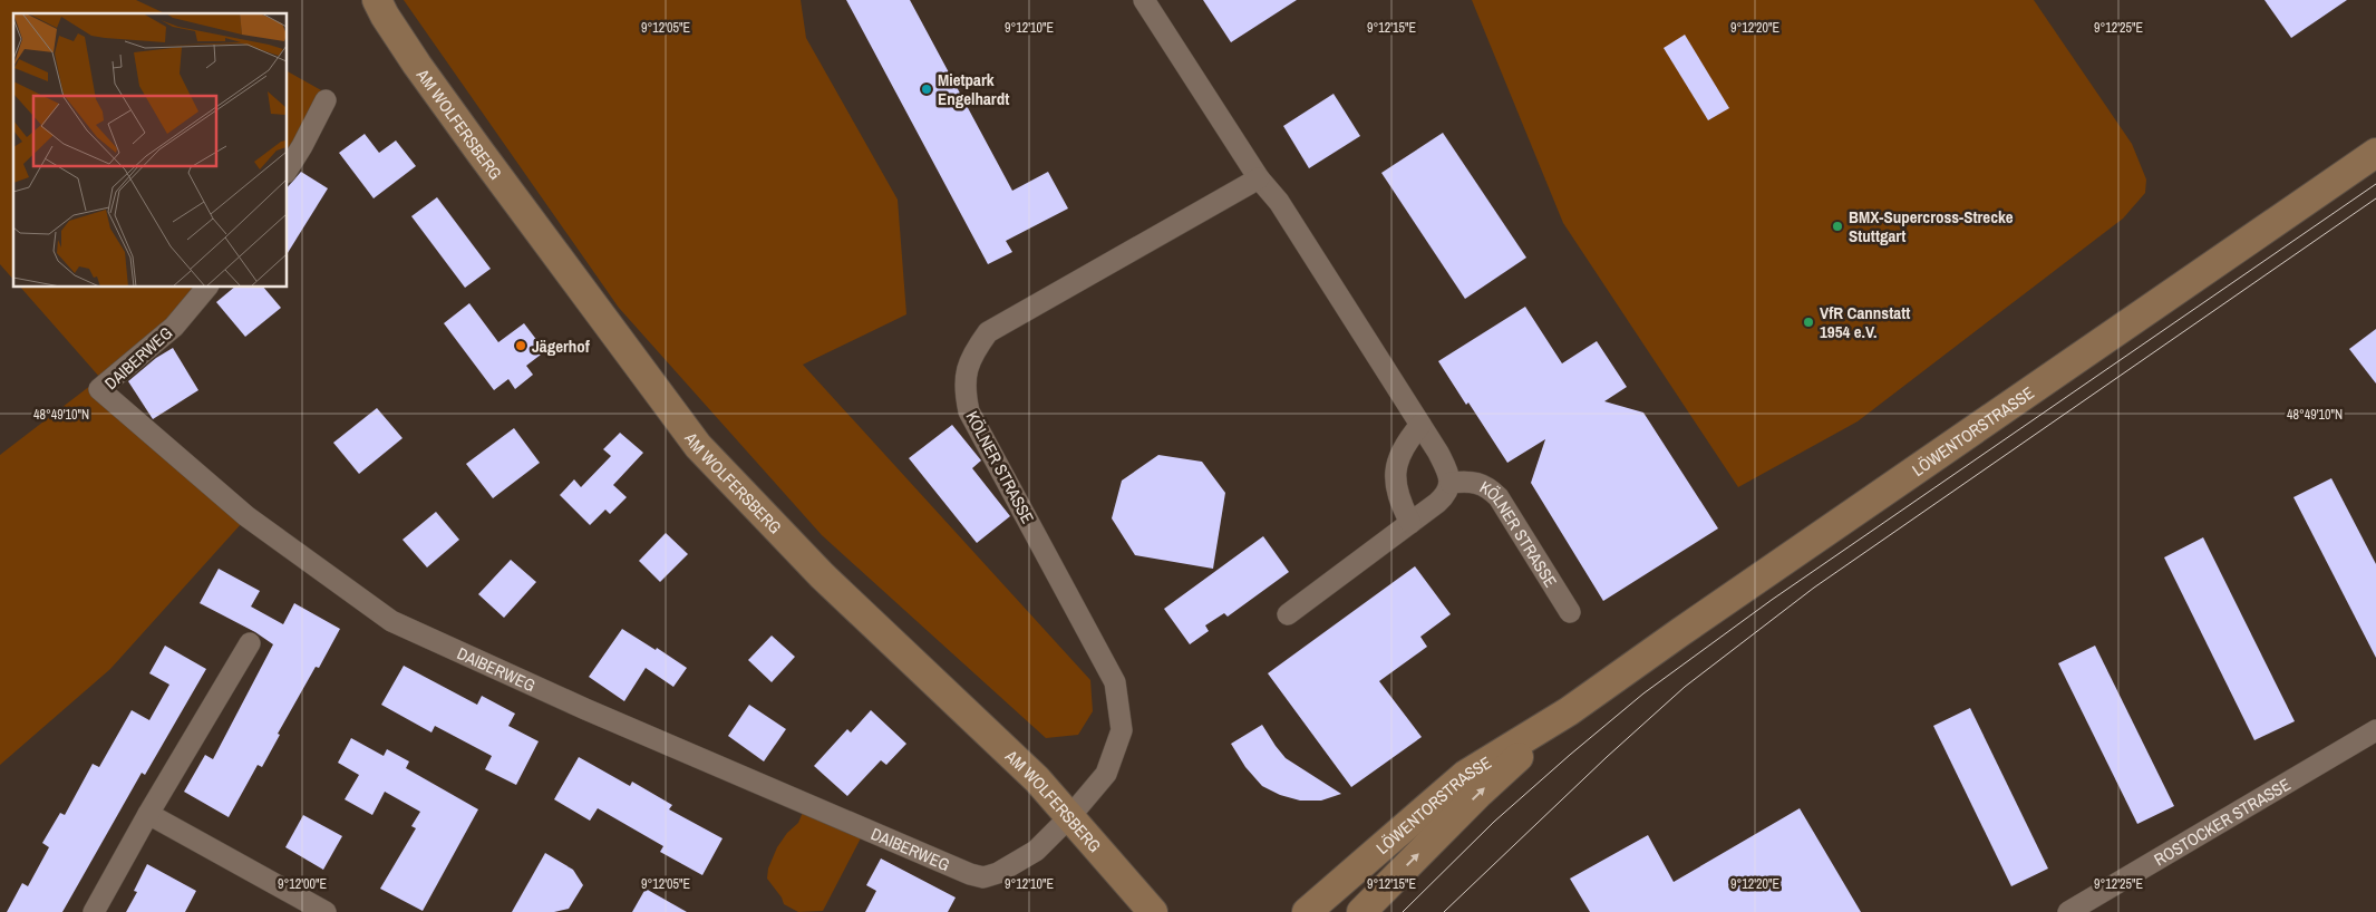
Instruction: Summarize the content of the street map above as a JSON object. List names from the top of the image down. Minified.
{"streets":{"main road":["AM WOLFERSBERG","LÖWENTORSTRASSE"],"street":["DAIBERWEG","KÖLNER STRASSE","ROSTOCKER STRASSE"]},"crossings":[["AM WOLFERSBERG","DAIBERWEG"],["AM WOLFERSBERG","KÖLNER STRASSE"],["DAIBERWEG","KÖLNER STRASSE"]],"places":["Mietpark Engelhardt","BMX-Supercross-Strecke Stuttgart","VfR Cannstatt 1954 e.V.","Jägerhof"],"coordinates":["9°12'05\"E","9°12'10\"E","9°12'15\"E","9°12'20\"E","9°12'25\"E","48°49'10\"N","9°12'00\"E"]}
